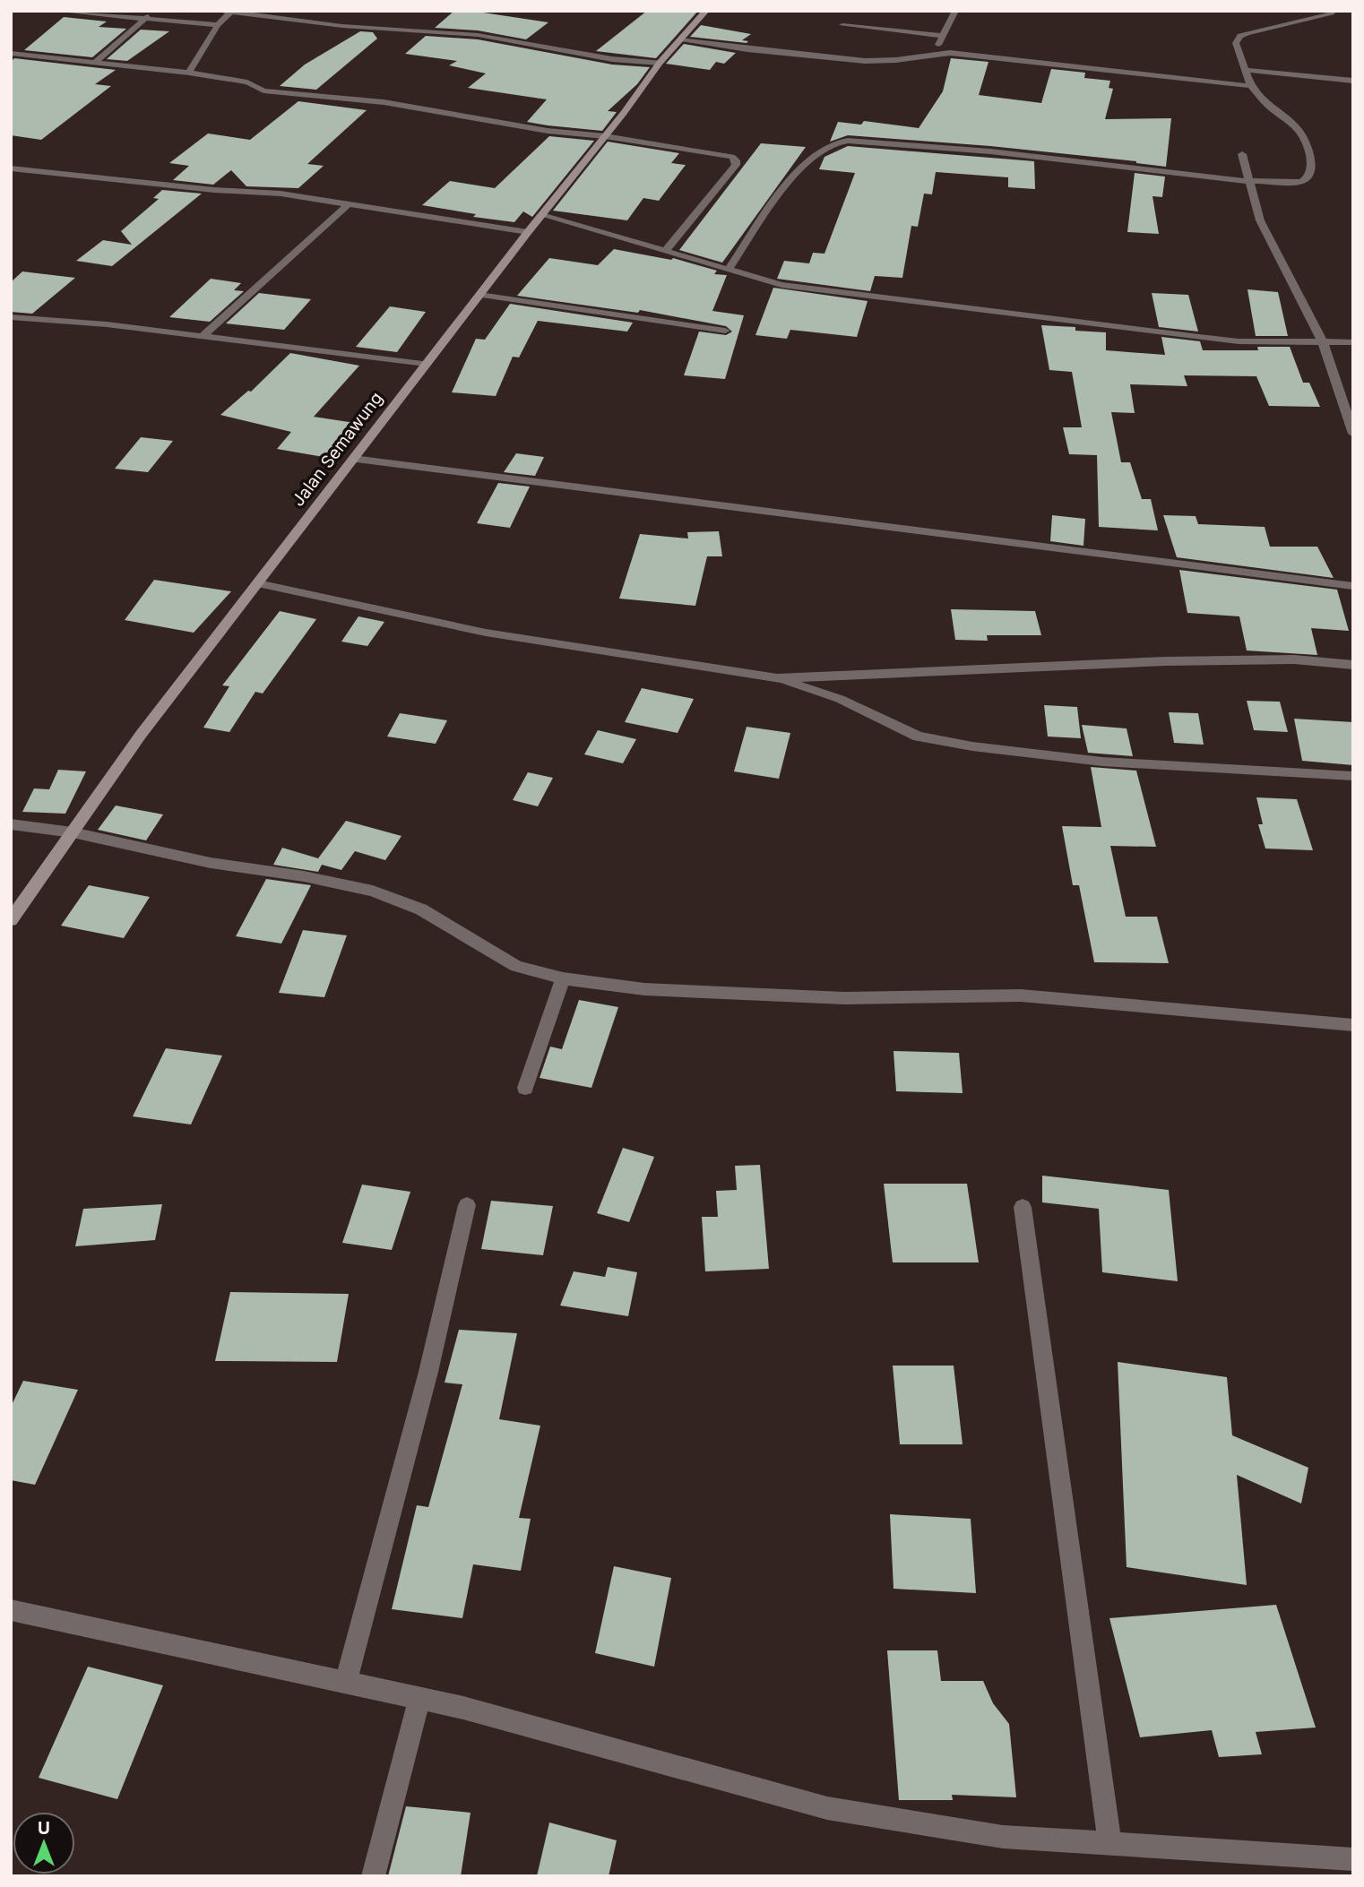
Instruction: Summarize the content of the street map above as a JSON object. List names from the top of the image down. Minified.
{"streets":{"street":["Jalan Semawung"]},"north":"top"}
